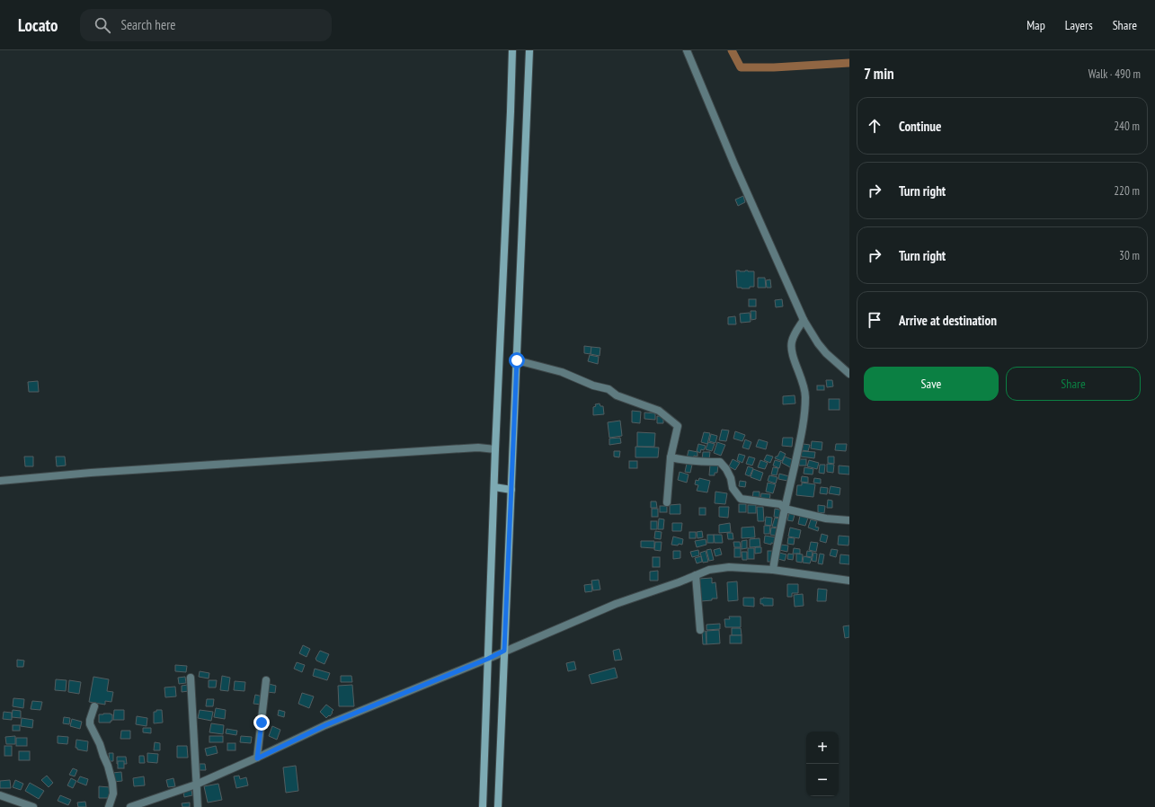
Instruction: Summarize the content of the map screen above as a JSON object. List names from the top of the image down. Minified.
{"page":{"header":"Locato","search":"Search here","nav":["Map","Layers","Share"],"heading":["7 min","Walk · 490 m"],"list":[["Continue","240 m"],["Turn right","220 m"],["Turn right","30 m"],"Arrive at destination"],"buttons":["Save","Share"],"map_buttons":["+","−"]}}
